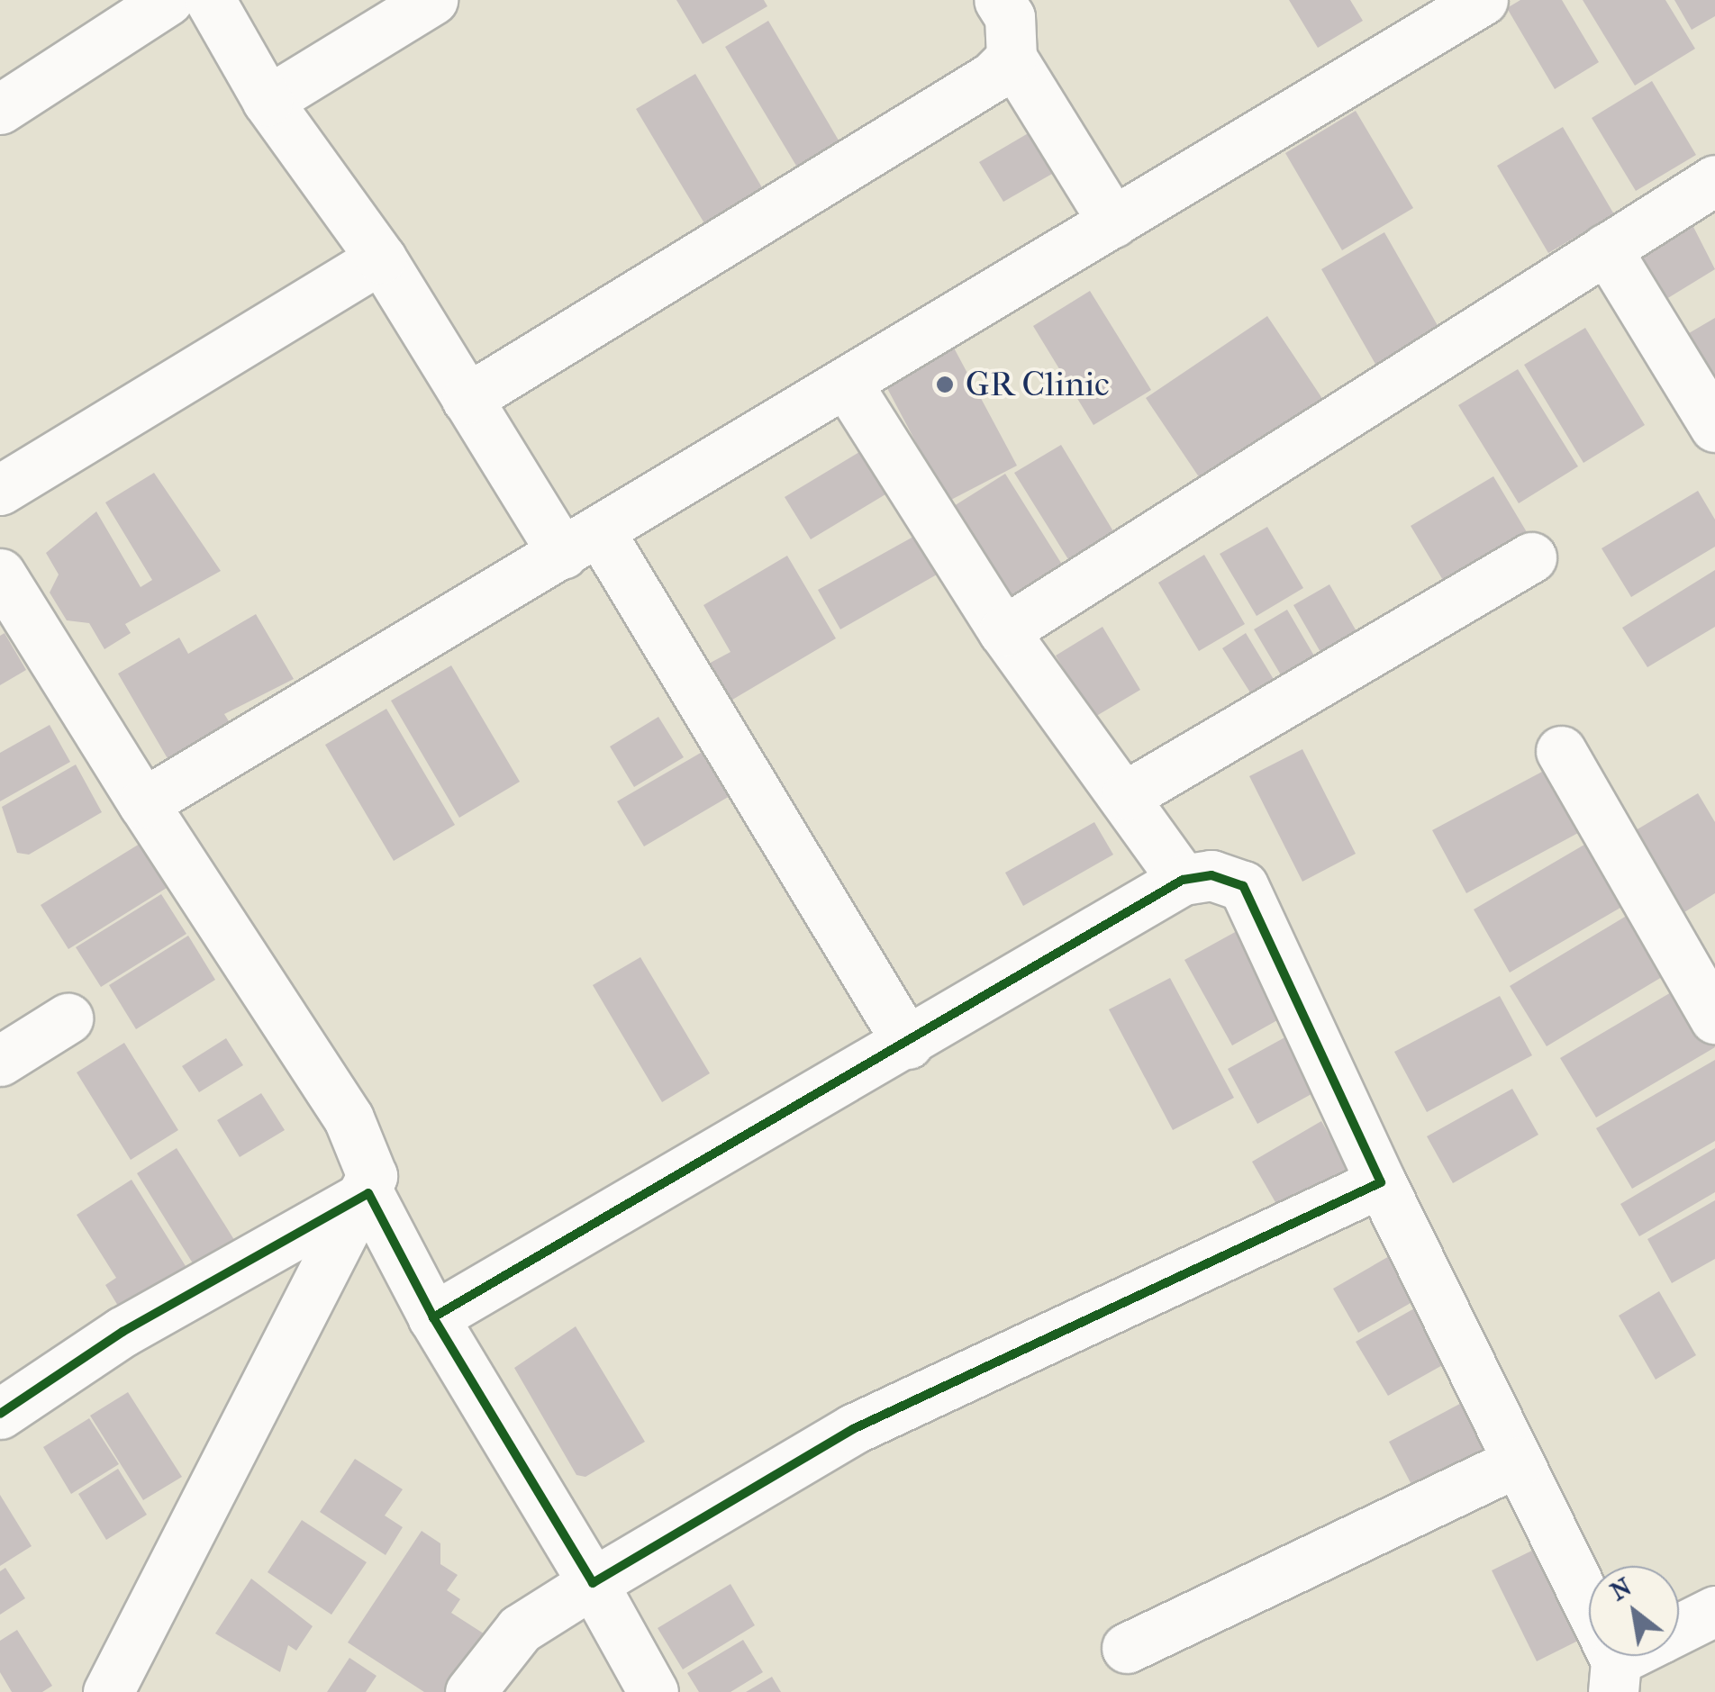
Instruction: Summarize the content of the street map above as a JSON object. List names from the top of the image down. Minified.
{"places":["GR Clinic"],"north":"top left"}
